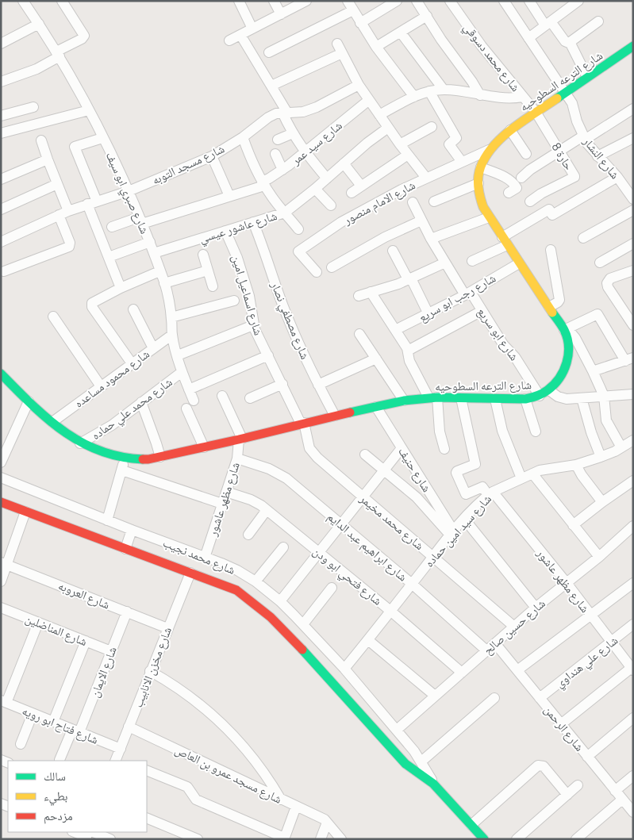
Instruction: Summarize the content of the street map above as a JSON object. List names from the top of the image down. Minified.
{"streets":{"street":["شارع محمد دسوقي","شارع الترعه السطوحيه","شارع سيد عمر","حارة 8","شارع النشار","شارع مسجد التوبه","شارع صبري ابو سيف","شارع الامام منصور","شارع عاشور عيسي","شارع اسماعيل امين","شارع رجب ابو سريع","شارع مصطفي نصار","شارع ابو سريع","شارع محمود مساعده","شارع محمد علي حماده","شارع حنيف","شارع مظهر عاشور","شارع محمد مخيمر","شارع سيد امين حماده","شارع ابراهيم عبد الدايم","شارع محمد نجيب","شارع فتحي ابو ودن","شارع العروبه","شارع حسين صالح","شارع المناضلين","شارع علي هنداوي","شارع مخزن الانابيب","شارع الايمان","شارع فتاح ابو رويه","شارع الرحمن","شارع مسجد عمرو بن العاص"]},"crossings":[["شارع محمد دسوقي","شارع الترعه السطوحيه"],["شارع محمد دسوقي","حارة 8"],["شارع الترعه السطوحيه","حارة 8"],["شارع الترعه السطوحيه","شارع النشار"],["شارع الترعه السطوحيه","شارع الامام منصور"],["شارع الترعه السطوحيه","شارع اسماعيل امين"],["شارع الترعه السطوحيه","شارع رجب ابو سريع"],["شارع الترعه السطوحيه","شارع مصطفي نصار"],["شارع الترعه السطوحيه","شارع ابو سريع"],["شارع الترعه السطوحيه","شارع محمود مساعده"],["شارع الترعه السطوحيه","شارع محمد علي حماده"],["شارع الترعه السطوحيه","شارع حنيف"],["شارع الترعه السطوحيه","شارع مظهر عاشور"],["شارع الترعه السطوحيه","شارع محمد مخيمر"],["شارع سيد عمر","شارع صبري ابو سيف"],["شارع مسجد التوبه","شارع صبري ابو سيف"],["شارع صبري ابو سيف","شارع عاشور عيسي"],["شارع صبري ابو سيف","شارع محمود مساعده"],["شارع صبري ابو سيف","شارع محمد علي حماده"],["شارع عاشور عيسي","شارع اسماعيل امين"],["شارع عاشور عيسي","شارع مصطفي نصار"],["شارع اسماعيل امين","شارع محمد مخيمر"],["شارع رجب ابو سريع","شارع ابو سريع"],["شارع حنيف","شارع سيد امين حماده"],["شارع مظهر عاشور","شارع سيد امين حماده"],["شارع مظهر عاشور","شارع ابراهيم عبد الدايم"],["شارع مظهر عاشور","شارع محمد نجيب"],["شارع مظهر عاشور","شارع فتحي ابو ودن"],["شارع مظهر عاشور","شارع حسين صالح"],["شارع مظهر عاشور","شارع علي هنداوي"],["شارع محمد مخيمر","شارع سيد امين حماده"],["شارع محمد مخيمر","شارع حسين صالح"],["شارع سيد امين حماده","شارع ابراهيم عبد الدايم"],["شارع سيد امين حماده","شارع محمد نجيب"],["شارع سيد امين حماده","شارع فتحي ابو ودن"],["شارع ابراهيم عبد الدايم","شارع حسين صالح"],["شارع محمد نجيب","شارع حسين صالح"],["شارع محمد نجيب","شارع مخزن الانابيب"],["شارع فتحي ابو ودن","شارع حسين صالح"],["شارع العروبه","شارع مخزن الانابيب"],["شارع العروبه","شارع الايمان"],["شارع حسين صالح","شارع الرحمن"],["شارع المناضلين","شارع الايمان"],["شارع علي هنداوي","شارع الرحمن"],["شارع مخزن الانابيب","شارع فتاح ابو رويه"],["شارع مخزن الانابيب","شارع مسجد عمرو بن العاص"],["شارع الايمان","شارع فتاح ابو رويه"]],"legend":["سالك","بطيء","مزدحم"]}
